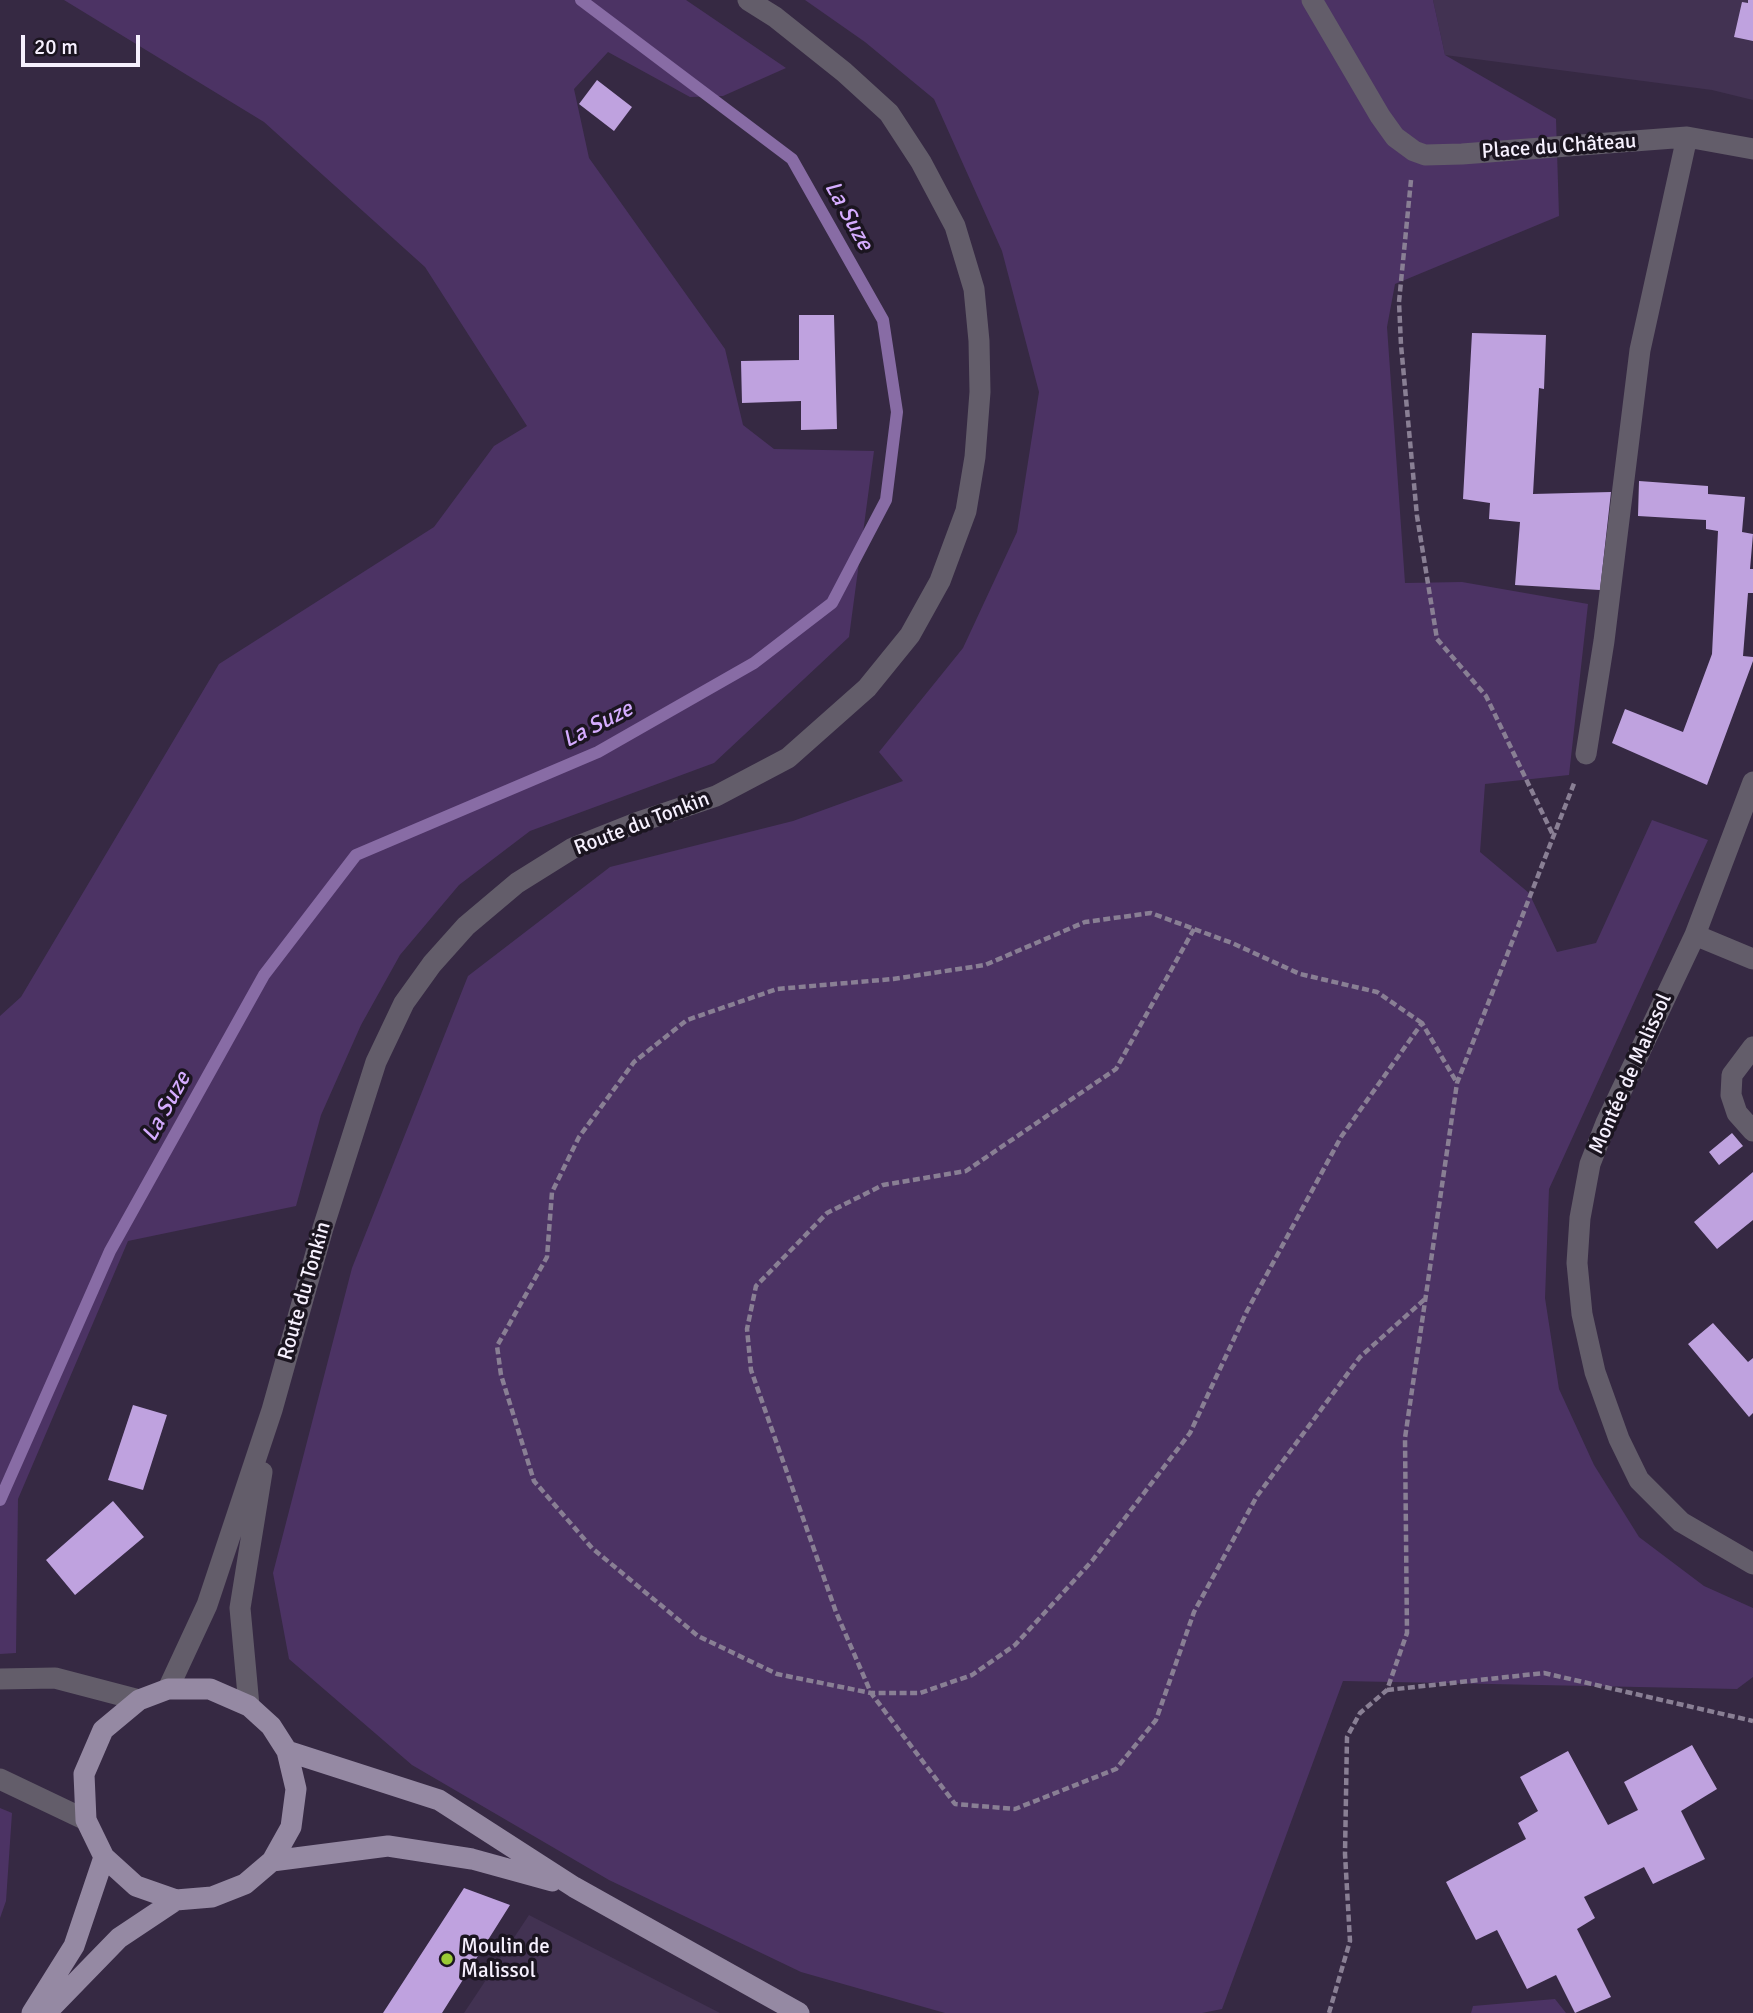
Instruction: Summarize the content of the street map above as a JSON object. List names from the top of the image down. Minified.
{"streets":{"street":["Place du Château","Route du Tonkin","Montée de Malissol"]},"water":["La Suze"],"places":["Moulin de Malissol"],"scale_bar":"20 m"}
